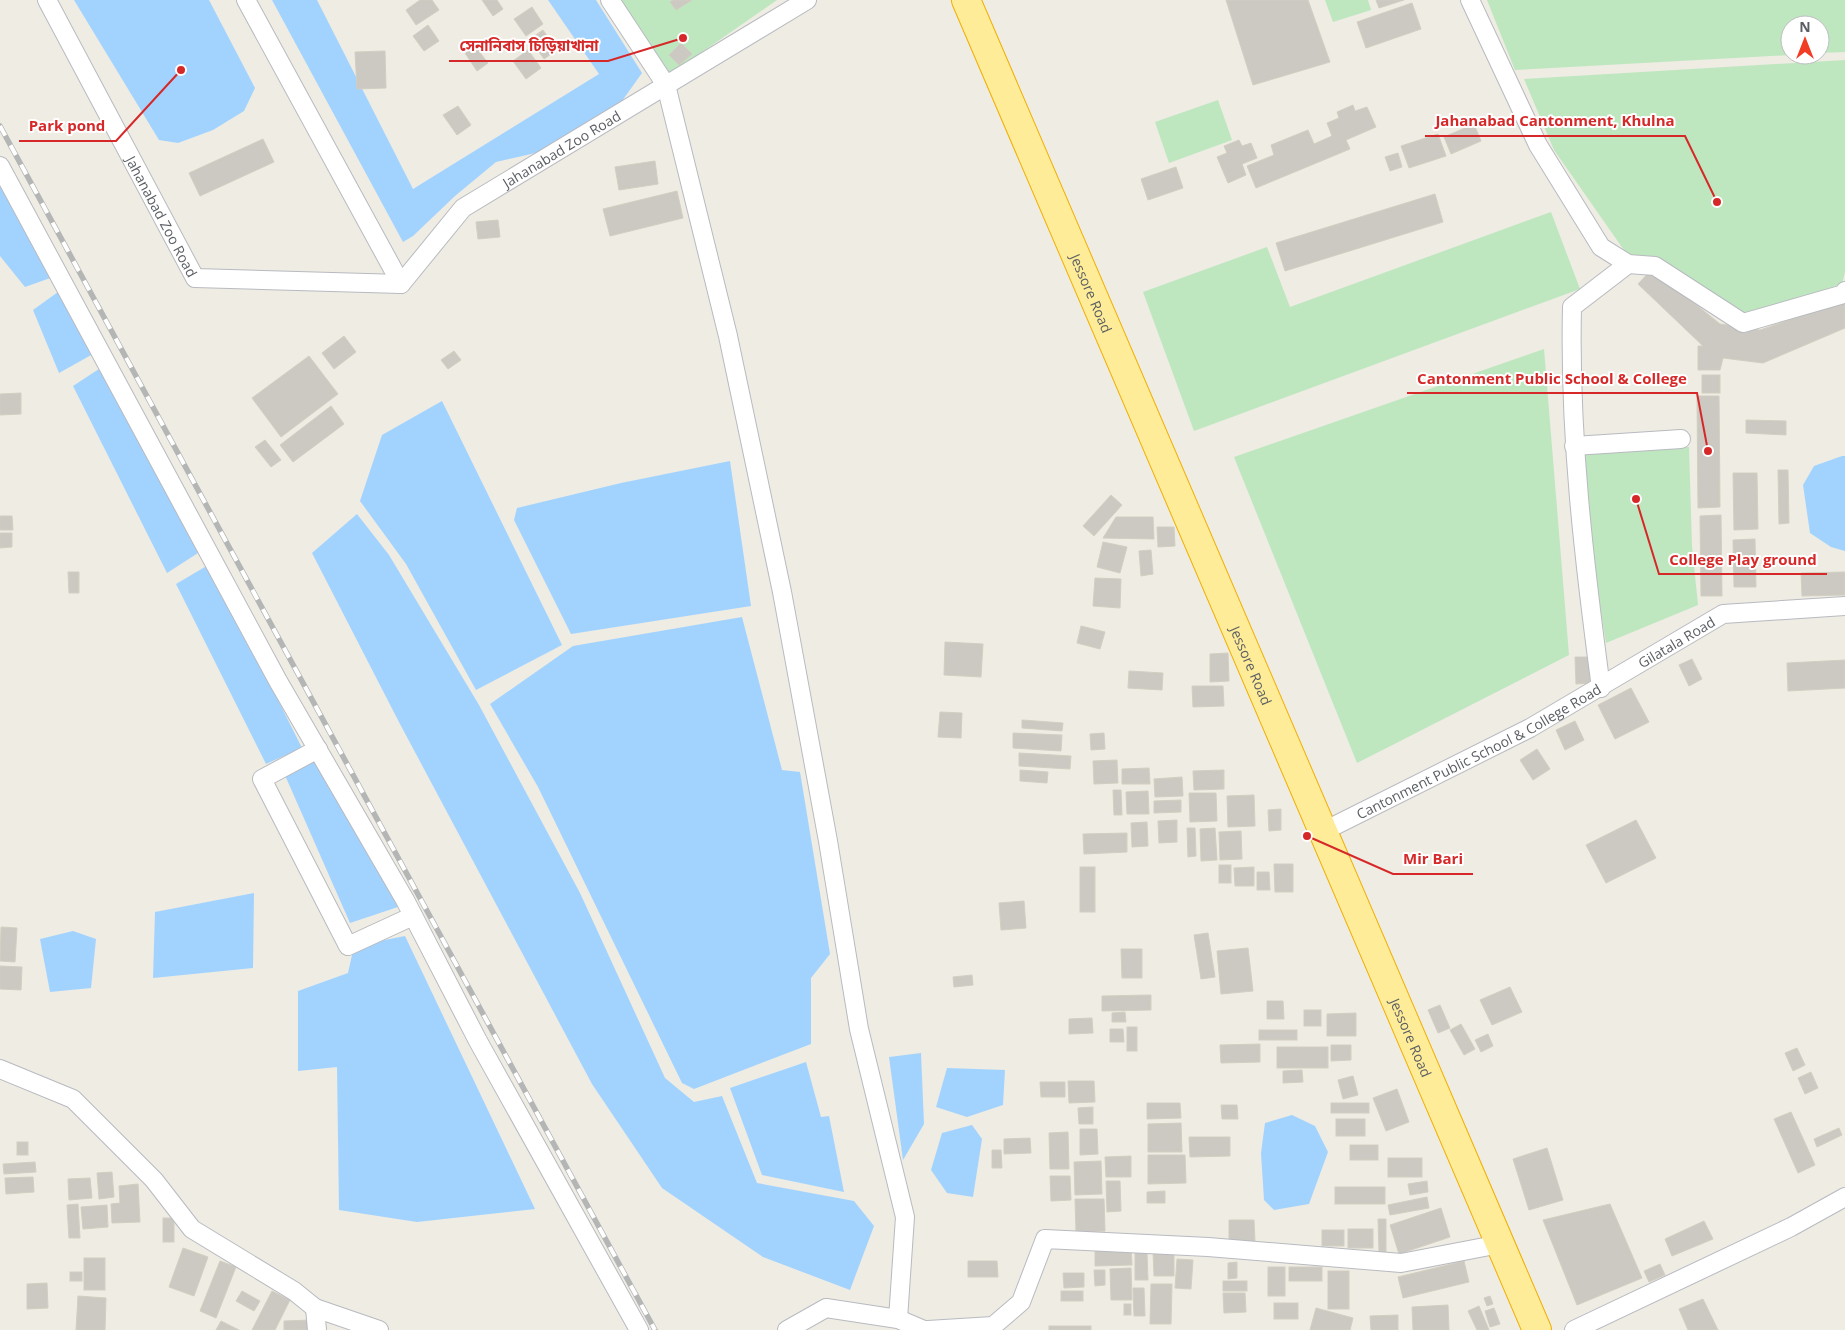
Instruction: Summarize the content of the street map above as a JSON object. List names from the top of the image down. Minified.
{"streets":{"highway":["Jessore Road"],"street":["Jahanabad Zoo Road","Gilatala Road","Cantonment Public School & College Road"]},"crossings":[["Jessore Road","Cantonment Public School & College Road"],["Gilatala Road","Cantonment Public School & College Road"]],"places":["সেনানিবাস চিড়িয়াখানা","Park pond","Jahanabad Cantonment, Khulna","Cantonment Public School & College","College Play ground","Mir Bari"],"north":"top"}
